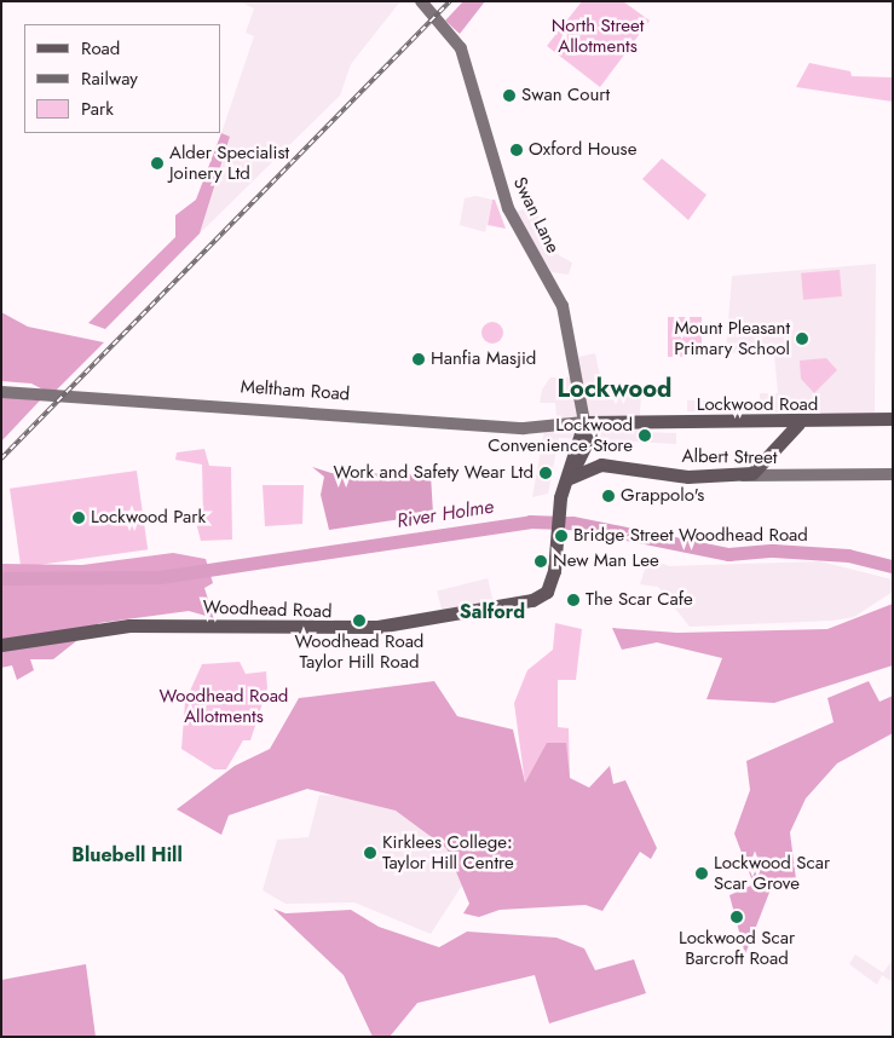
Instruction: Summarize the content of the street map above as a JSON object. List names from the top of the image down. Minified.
{"streets":{"main road":["Lockwood Road","Albert Street","Woodhead Road"],"street":["Swan Lane","Meltham Road"]},"crossings":[["Swan Lane","Meltham Road"],["Swan Lane","Lockwood Road"],["Meltham Road","Lockwood Road"],["Albert Street","Woodhead Road"]],"districts":["Lockwood","Salford","Bluebell Hill"],"water":["River Holme"],"parks":["North Street Allotments","Woodhead Road Allotments"],"places":["Swan Court","Oxford House","Alder Specialist Joinery Ltd","Mount Pleasant Primary School","Hanfia Masjid","Lockwood Convenience Store","Work and Safety Wear Ltd","Grappolo's","Lockwood Park","Bridge Street Woodhead Road","New Man Lee","The Scar Cafe","Woodhead Road Taylor Hill Road","Kirklees College: Taylor Hill Centre","Lockwood Scar Scar Grove","Lockwood Scar Barcroft Road"],"legend":["Road","Railway","Park"]}
